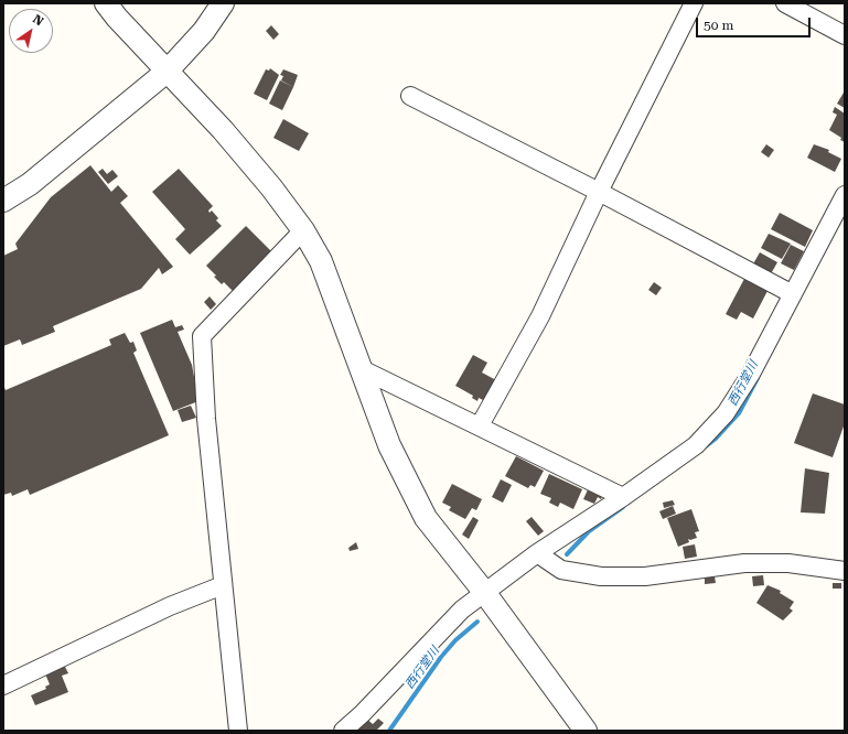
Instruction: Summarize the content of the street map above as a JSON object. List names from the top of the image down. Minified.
{"water":["西行堂川"],"scale_bar":"50 m","north":"top right"}
